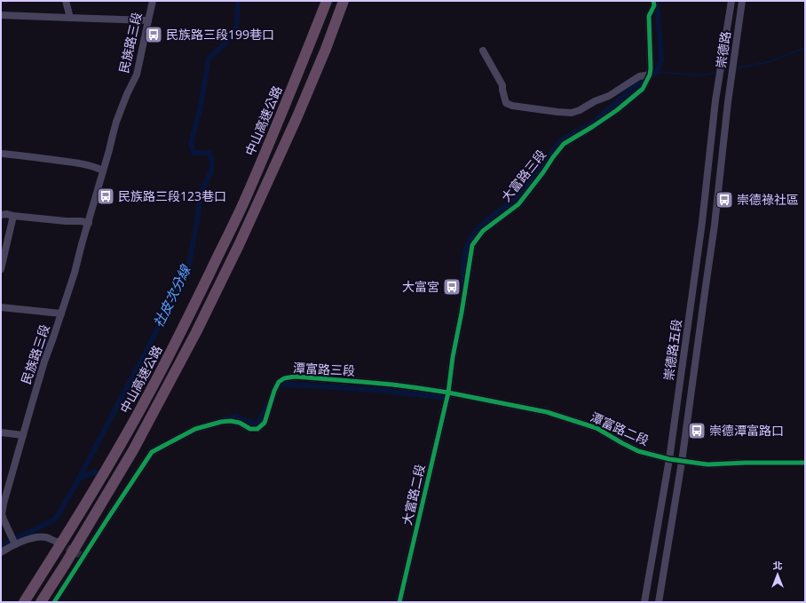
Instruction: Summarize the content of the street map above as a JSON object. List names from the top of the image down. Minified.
{"streets":{"highway":["中山高速公路"],"street":["民族路三段","崇德路","大富路三段","崇德路五段","潭富路三段","潭富路二段","大富路二段"]},"crossings":[["崇德路","崇德路五段"],["大富路三段","潭富路三段"],["大富路三段","潭富路二段"],["大富路三段","大富路二段"],["崇德路五段","潭富路二段"],["潭富路三段","潭富路二段"],["潭富路三段","大富路二段"],["潭富路二段","大富路二段"]],"water":["社皮次分線"],"places":{"bus stop":["民族路三段199巷口","民族路三段123巷口","崇德祿社區","大富宮","崇德潭富路口"]},"north":"top"}
